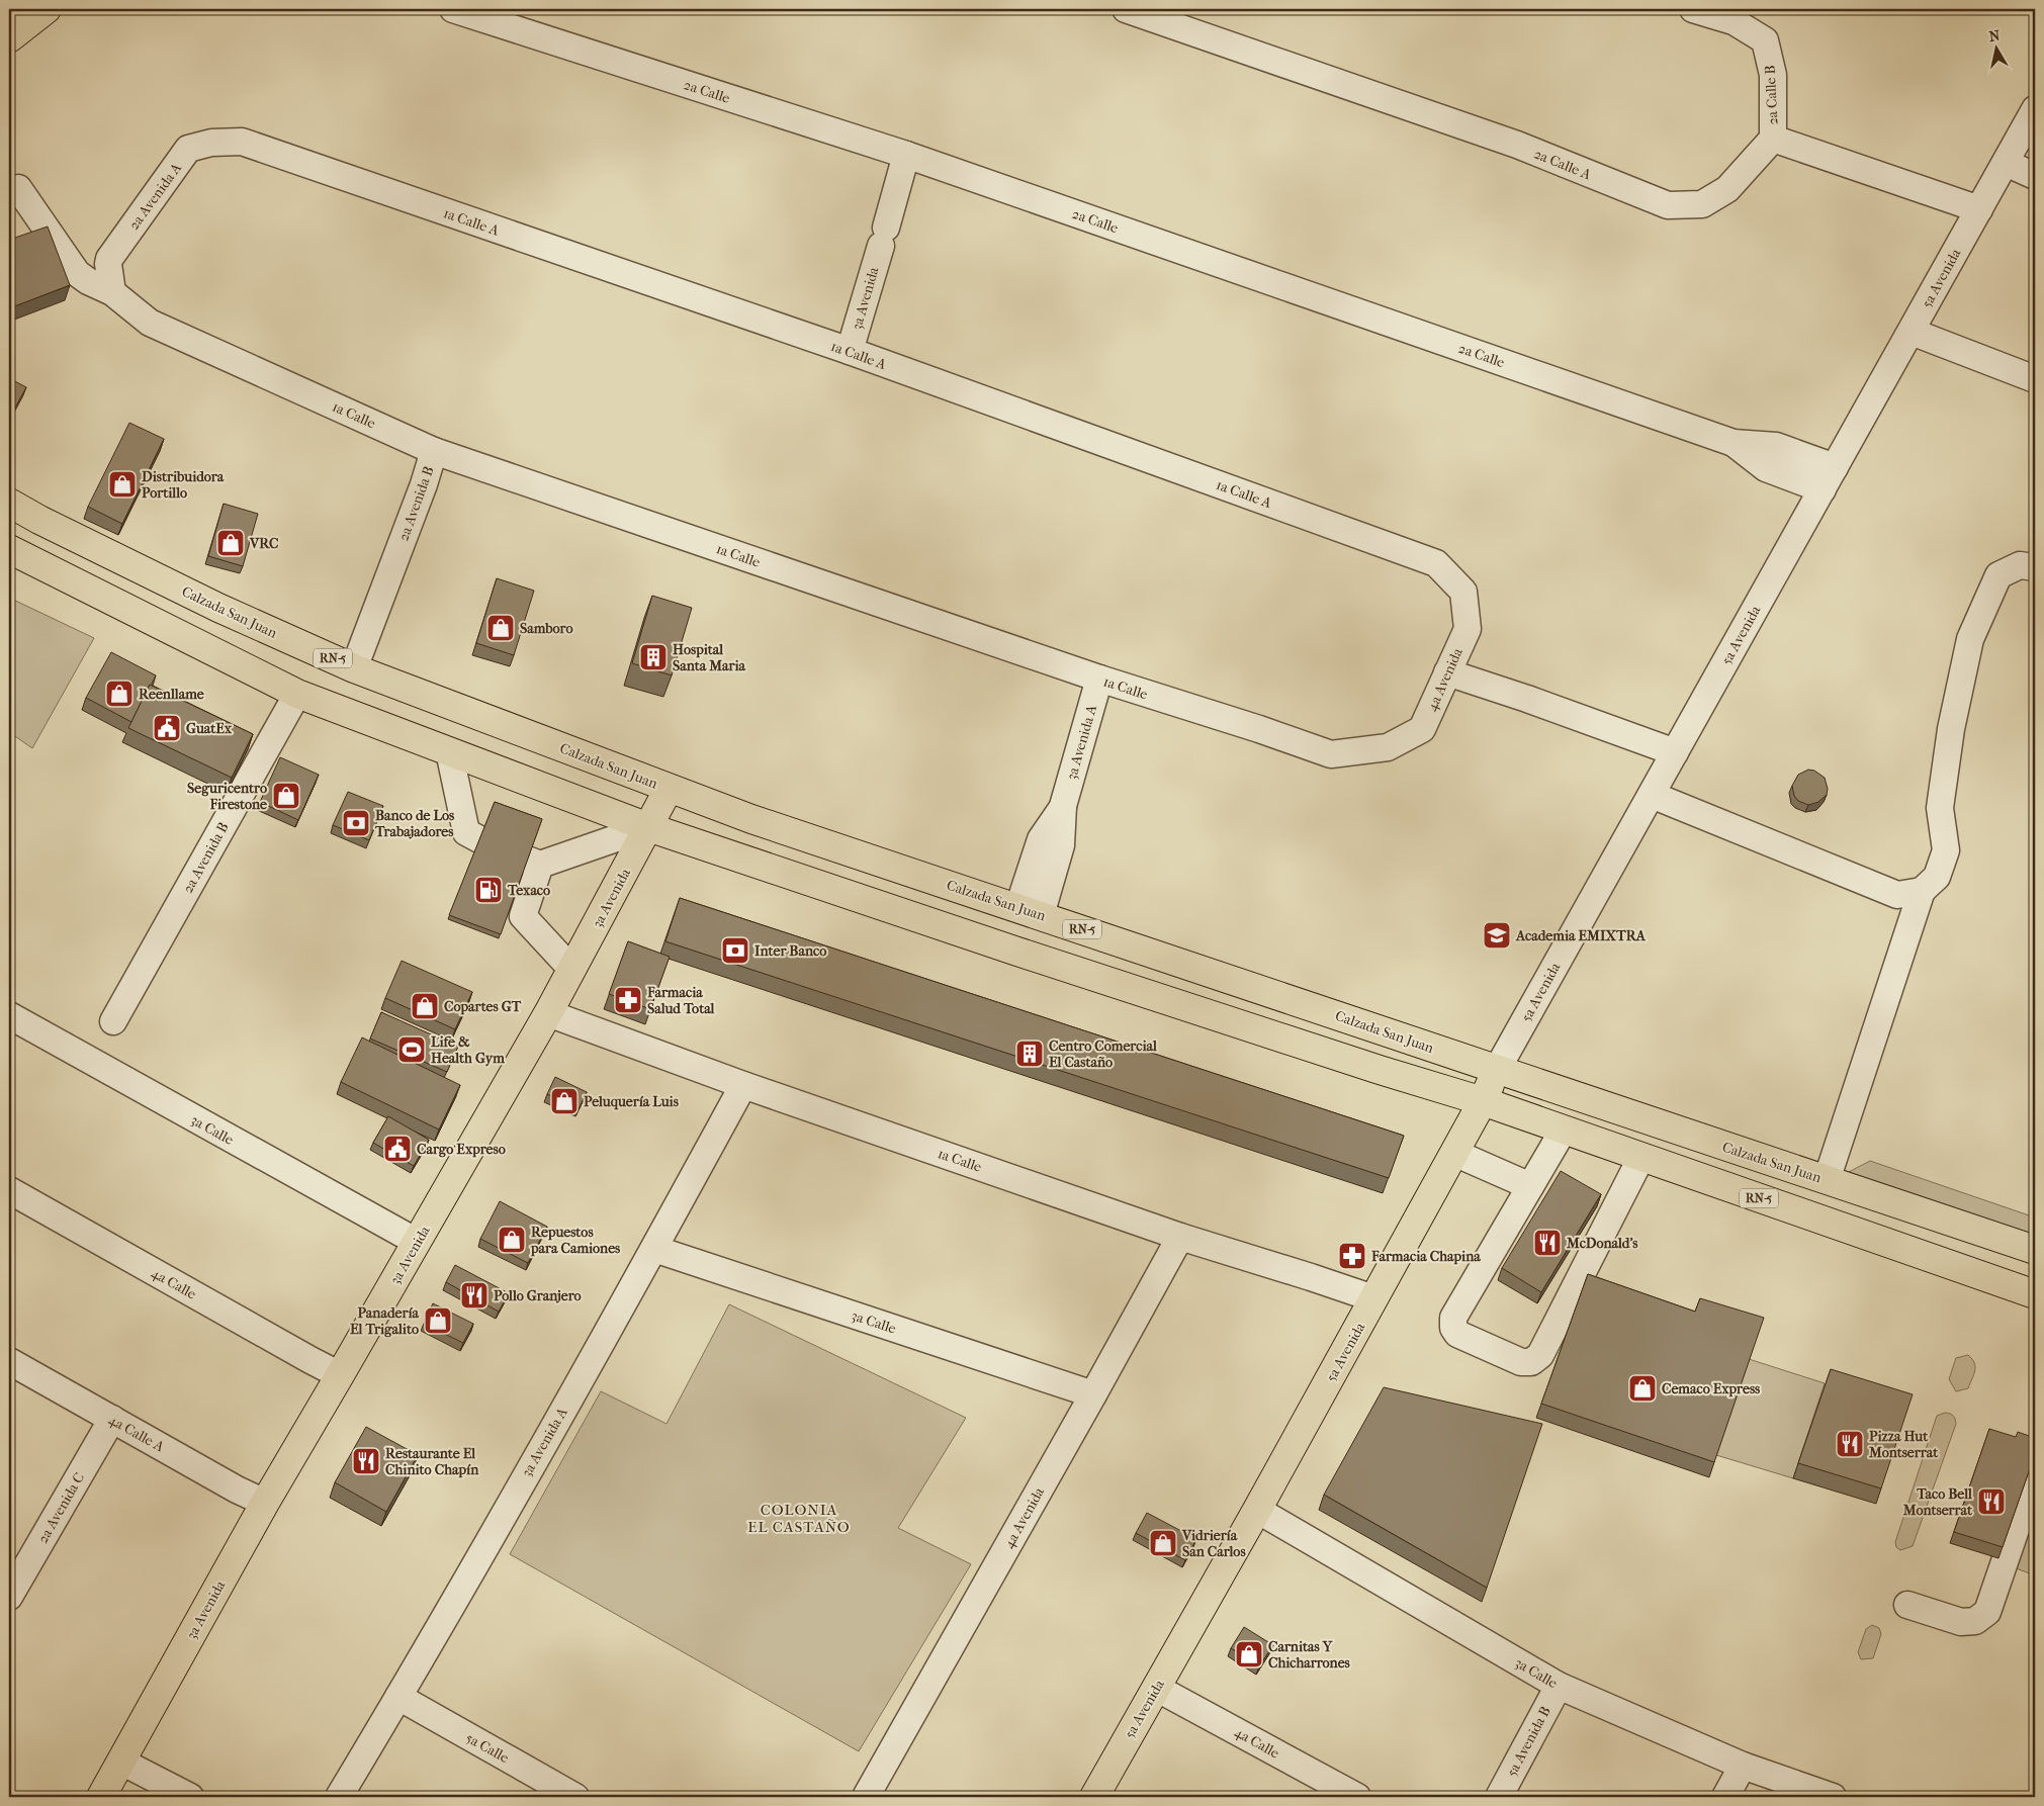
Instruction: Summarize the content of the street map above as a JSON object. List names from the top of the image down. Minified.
{"streets":{"main road":["5a Avenida","3a Avenida","Calzada San Juan","RN-5"],"street":["2a Calle","2a Calle B","2a Calle A","2a Avenida A","1a Calle A","1a Calle","2a Avenida B","4a Avenida","3a Avenida A","3a Calle","4a Calle","4a Calle A","2a Avenida C","5a Avenida B","5a Calle"]},"crossings":[["2a Calle","5a Avenida"],["2a Calle","3a Avenida"],["2a Calle B","2a Calle A"],["2a Avenida A","1a Calle A"],["2a Avenida A","1a Calle"],["1a Calle A","3a Avenida"],["1a Calle A","4a Avenida"],["5a Avenida","1a Calle"],["5a Avenida","Calzada San Juan"],["5a Avenida","RN-5"],["5a Avenida","3a Calle"],["5a Avenida","4a Calle"],["3a Avenida","1a Calle"],["3a Avenida","Calzada San Juan"],["3a Avenida","RN-5"],["3a Avenida","3a Calle"],["3a Avenida","4a Calle"],["3a Avenida","4a Calle A"],["1a Calle","2a Avenida B"],["1a Calle","4a Avenida"],["1a Calle","3a Avenida A"],["2a Avenida B","Calzada San Juan"],["2a Avenida B","RN-5"],["Calzada San Juan","3a Avenida A"],["4a Avenida","3a Calle"],["3a Avenida A","3a Calle"],["3a Avenida A","5a Calle"],["3a Calle","5a Avenida B"],["4a Calle A","2a Avenida C"]],"districts":["COLONIA EL CASTAÑO"],"places":{"shop":["Distribuidora Portillo","VRC","Samboro","Reenllame","Seguricentro Firestone","Copartes GT","Peluquería Luis","Repuestos para Camiones","Panadería El Trigalito","Cemaco Express","Vidriería San Carlos","Carnitas Y Chicharrones"],"building":["Hospital Santa Maria","Centro Comercial El Castaño"],"public building":["GuatEx","Cargo Expreso"],"bank":["Banco de Los Trabajadores","Inter Banco"],"fuel station":["Texaco"],"school or university":["Academia EMIXTRA"],"pharmacy":["Farmacia Salud Total","Farmacia Chapina"],"sports":["Life & Health Gym"],"restaurant":["McDonald's","Pollo Granjero","Pizza Hut Montserrat","Restaurante El Chinito Chapín","Taco Bell Montserrat"]},"north":"top"}
